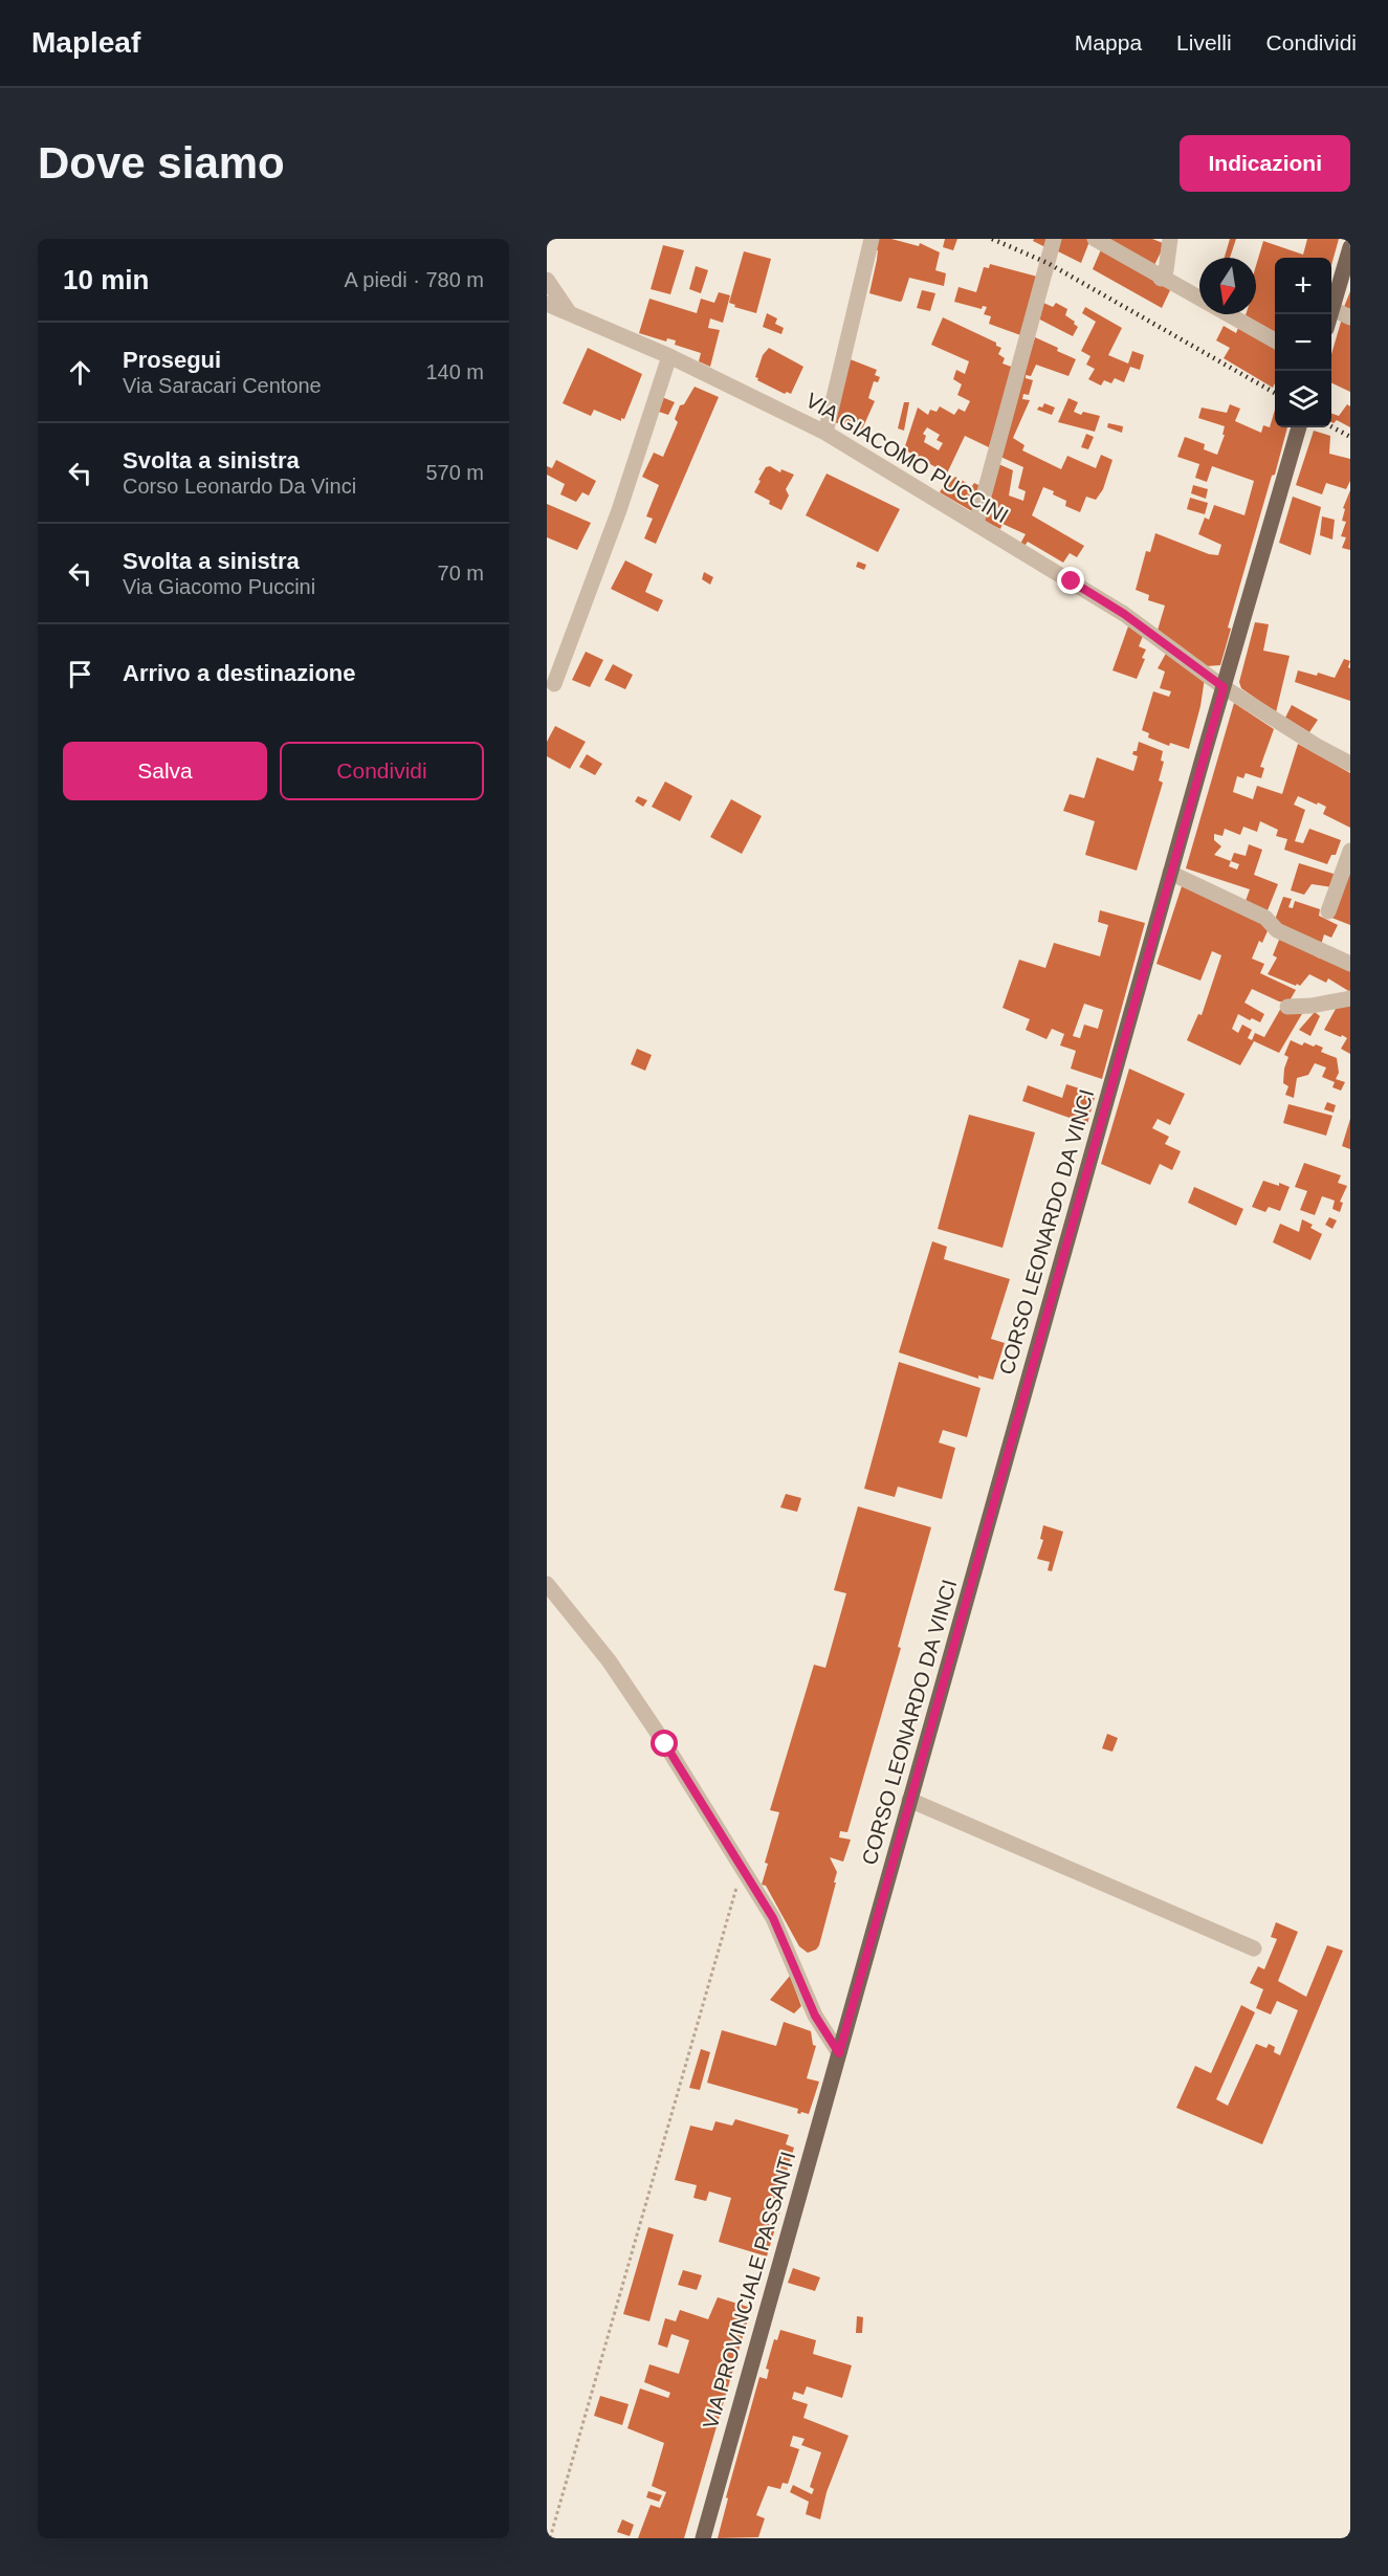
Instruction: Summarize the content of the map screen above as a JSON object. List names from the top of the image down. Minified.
{"streets":{"main road":["CORSO LEONARDO DA VINCI","VIA PROVINCIALE PASSANTI"],"street":["VIA GIACOMO PUCCINI"]},"crossings":[["VIA GIACOMO PUCCINI","CORSO LEONARDO DA VINCI"],["CORSO LEONARDO DA VINCI","VIA PROVINCIALE PASSANTI"]],"north":"bottom","page":{"header":"Mapleaf","nav":["Mappa","Livelli","Condividi"],"buttons":["Indicazioni",["Salva","Condividi"]],"title":"Dove siamo","heading":["10 min","A piedi · 780 m"],"map_buttons":["+","−"],"list":[["Prosegui","Via Saracari Centone","140 m"],["Svolta a sinistra","Corso Leonardo Da Vinci","570 m"],["Svolta a sinistra","Via Giacomo Puccini","70 m"],"Arrivo a destinazione"]}}
